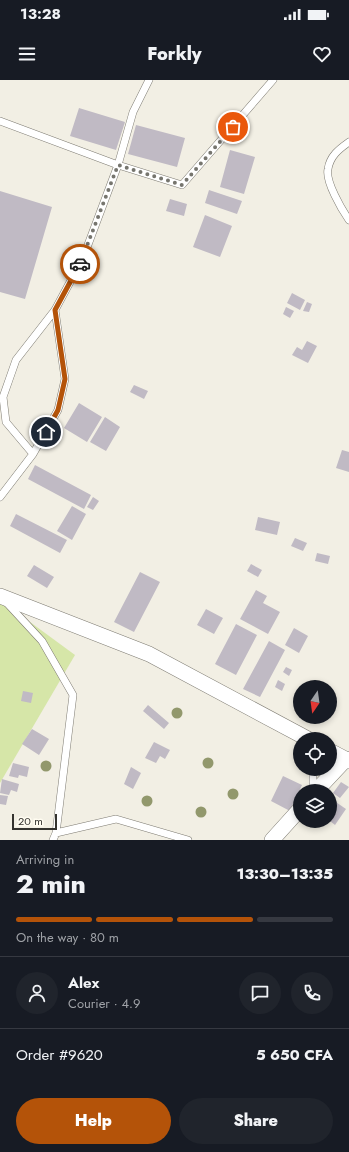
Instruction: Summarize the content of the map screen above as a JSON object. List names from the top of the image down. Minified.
{"scale_bar":"20 m","north":"bottom","page":{"status":"13:28","header":"Forkly","scale":"20 m","heading":["2 min","Arriving in","13:30–13:35"],"panel":["Alex","Courier · 4.9","Order #9620","5 650 CFA"],"bar":"On the way · 80 m","buttons":["Help","Share"]}}
